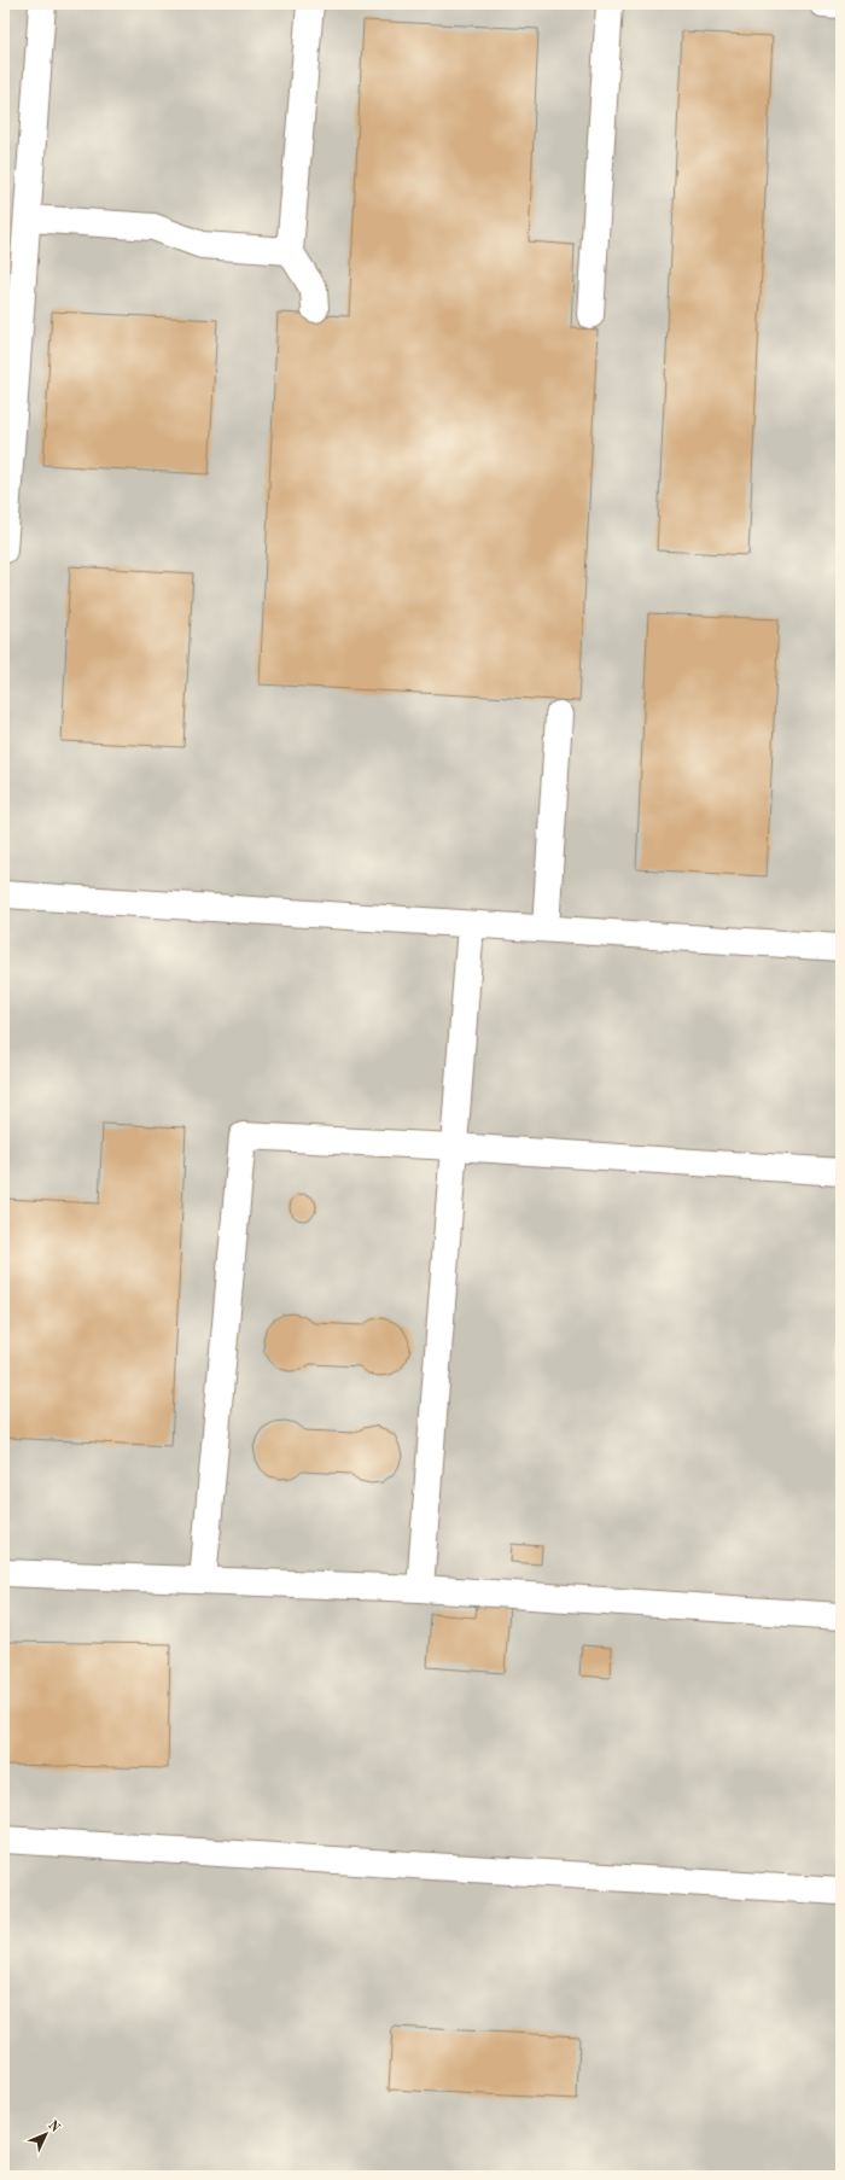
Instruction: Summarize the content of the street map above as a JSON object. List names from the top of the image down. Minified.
{"north":"top right"}
